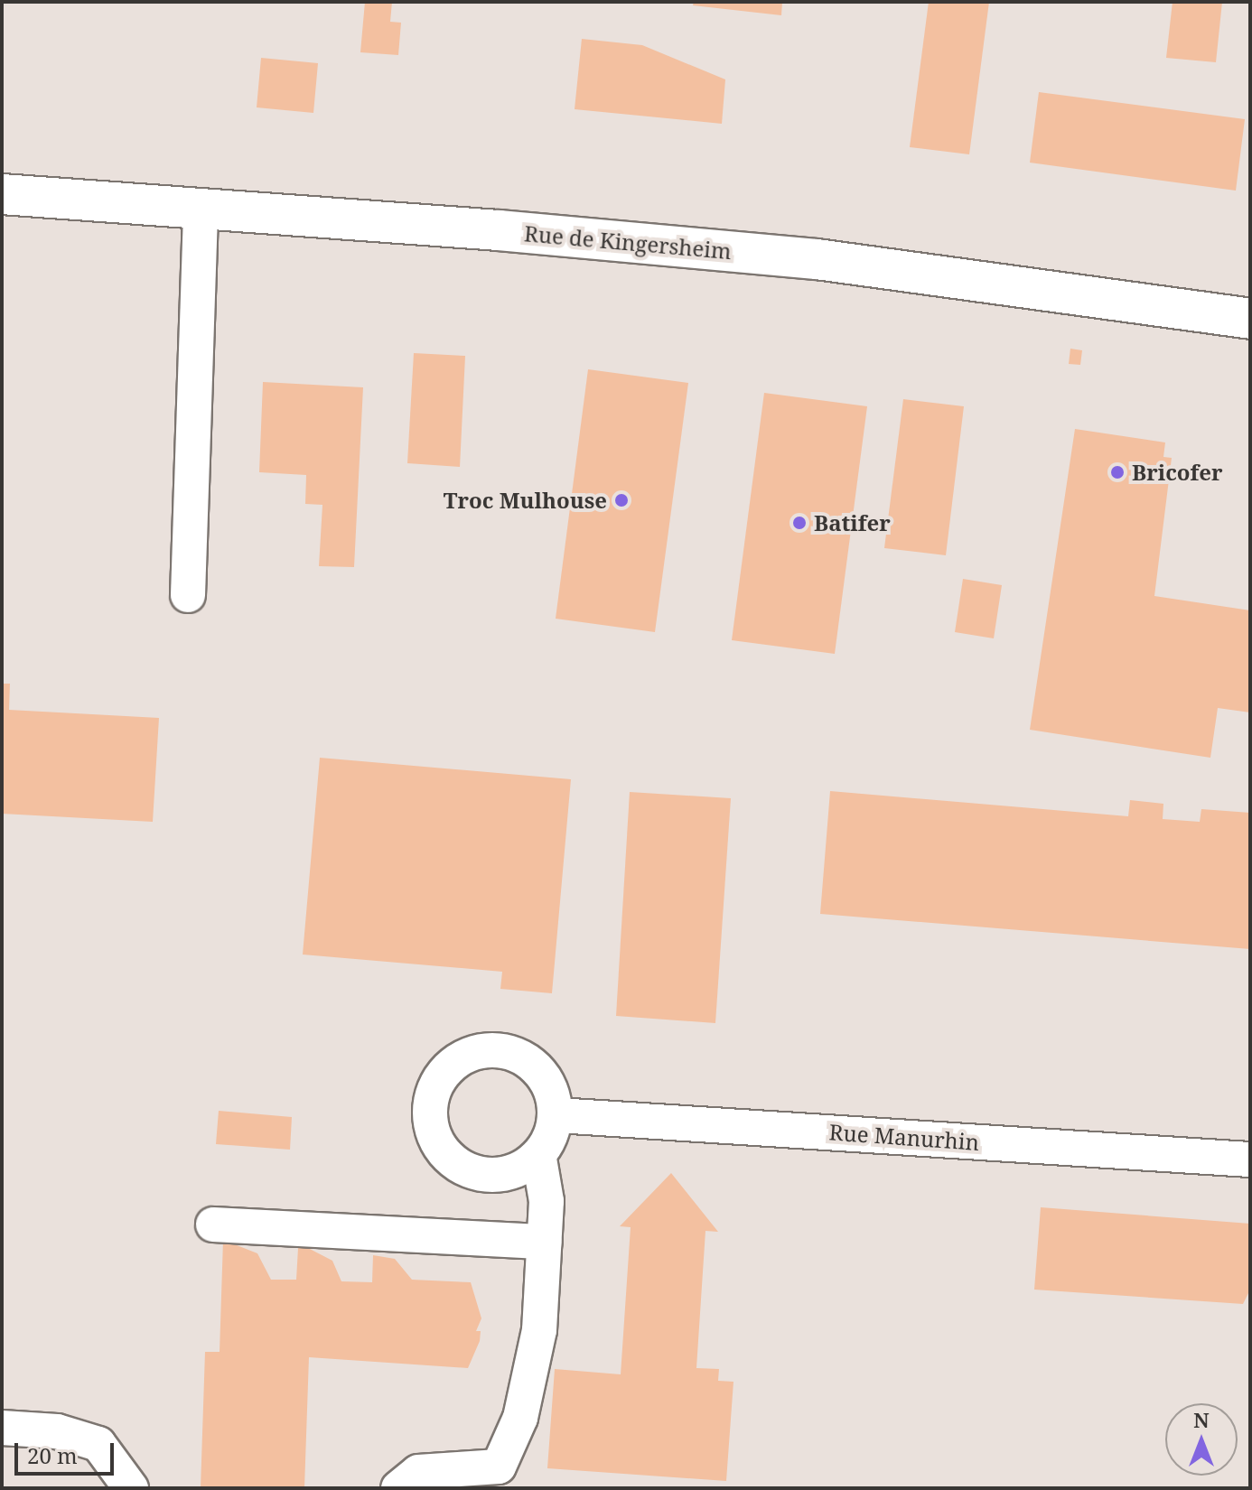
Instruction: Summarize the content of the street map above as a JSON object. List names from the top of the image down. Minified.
{"streets":{"main road":["Rue de Kingersheim"],"street":["Rue Manurhin"]},"places":["Bricofer","Troc Mulhouse","Batifer"],"scale_bar":"20 m","north":"top"}
